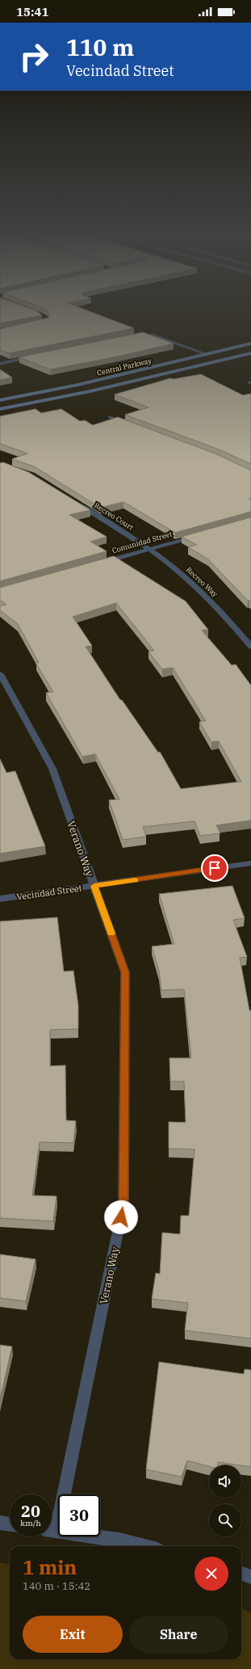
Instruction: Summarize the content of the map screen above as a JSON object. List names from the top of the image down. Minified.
{"streets":{"main road":["Central Parkway"],"street":["Recreo Court","Comunidad Street","Recreo Way","Verano Way","Vecindad Street"]},"crossings":[["Recreo Court","Comunidad Street"],["Recreo Court","Recreo Way"],["Comunidad Street","Recreo Way"],["Verano Way","Vecindad Street"]],"page":{"status":"15:41","turn":["110 m","Vecindad Street"],"speed":"20 km/h","limit":"30","heading":["1 min","140 m · 15:42"],"buttons":["Exit","Share"]}}
